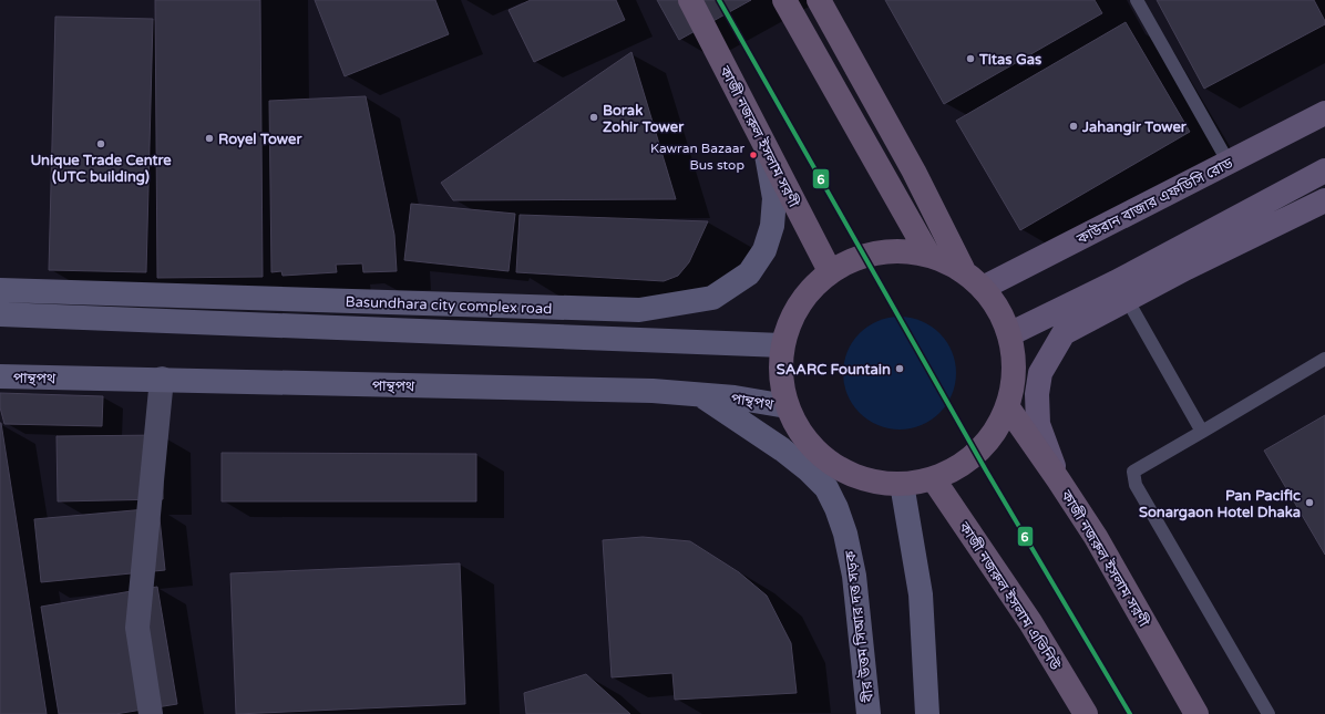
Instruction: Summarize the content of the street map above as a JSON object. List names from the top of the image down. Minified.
{"streets":{"highway":["কাজী নজরুল ইসলাম সরণী","কাজী নজরুল ইসলাম এভিনিউ"],"main road":["কাউরান বাজার এফডিসি রোড","Basundhara city complex road","পান্থপথ","বীর উত্তম সিআর দত্ত সড়ক"]},"crossings":[["কাজী নজরুল ইসলাম সরণী","Basundhara city complex road"],["পান্থপথ","বীর উত্তম সিআর দত্ত সড়ক"]],"places":["Titas Gas","Borak Zohir Tower","Jahangir Tower","Royel Tower","Unique Trade Centre (UTC building)","Kawran Bazaar Bus stop","SAARC Fountain","Pan Pacific Sonargaon Hotel Dhaka"],"lines":["transit line 6"]}
